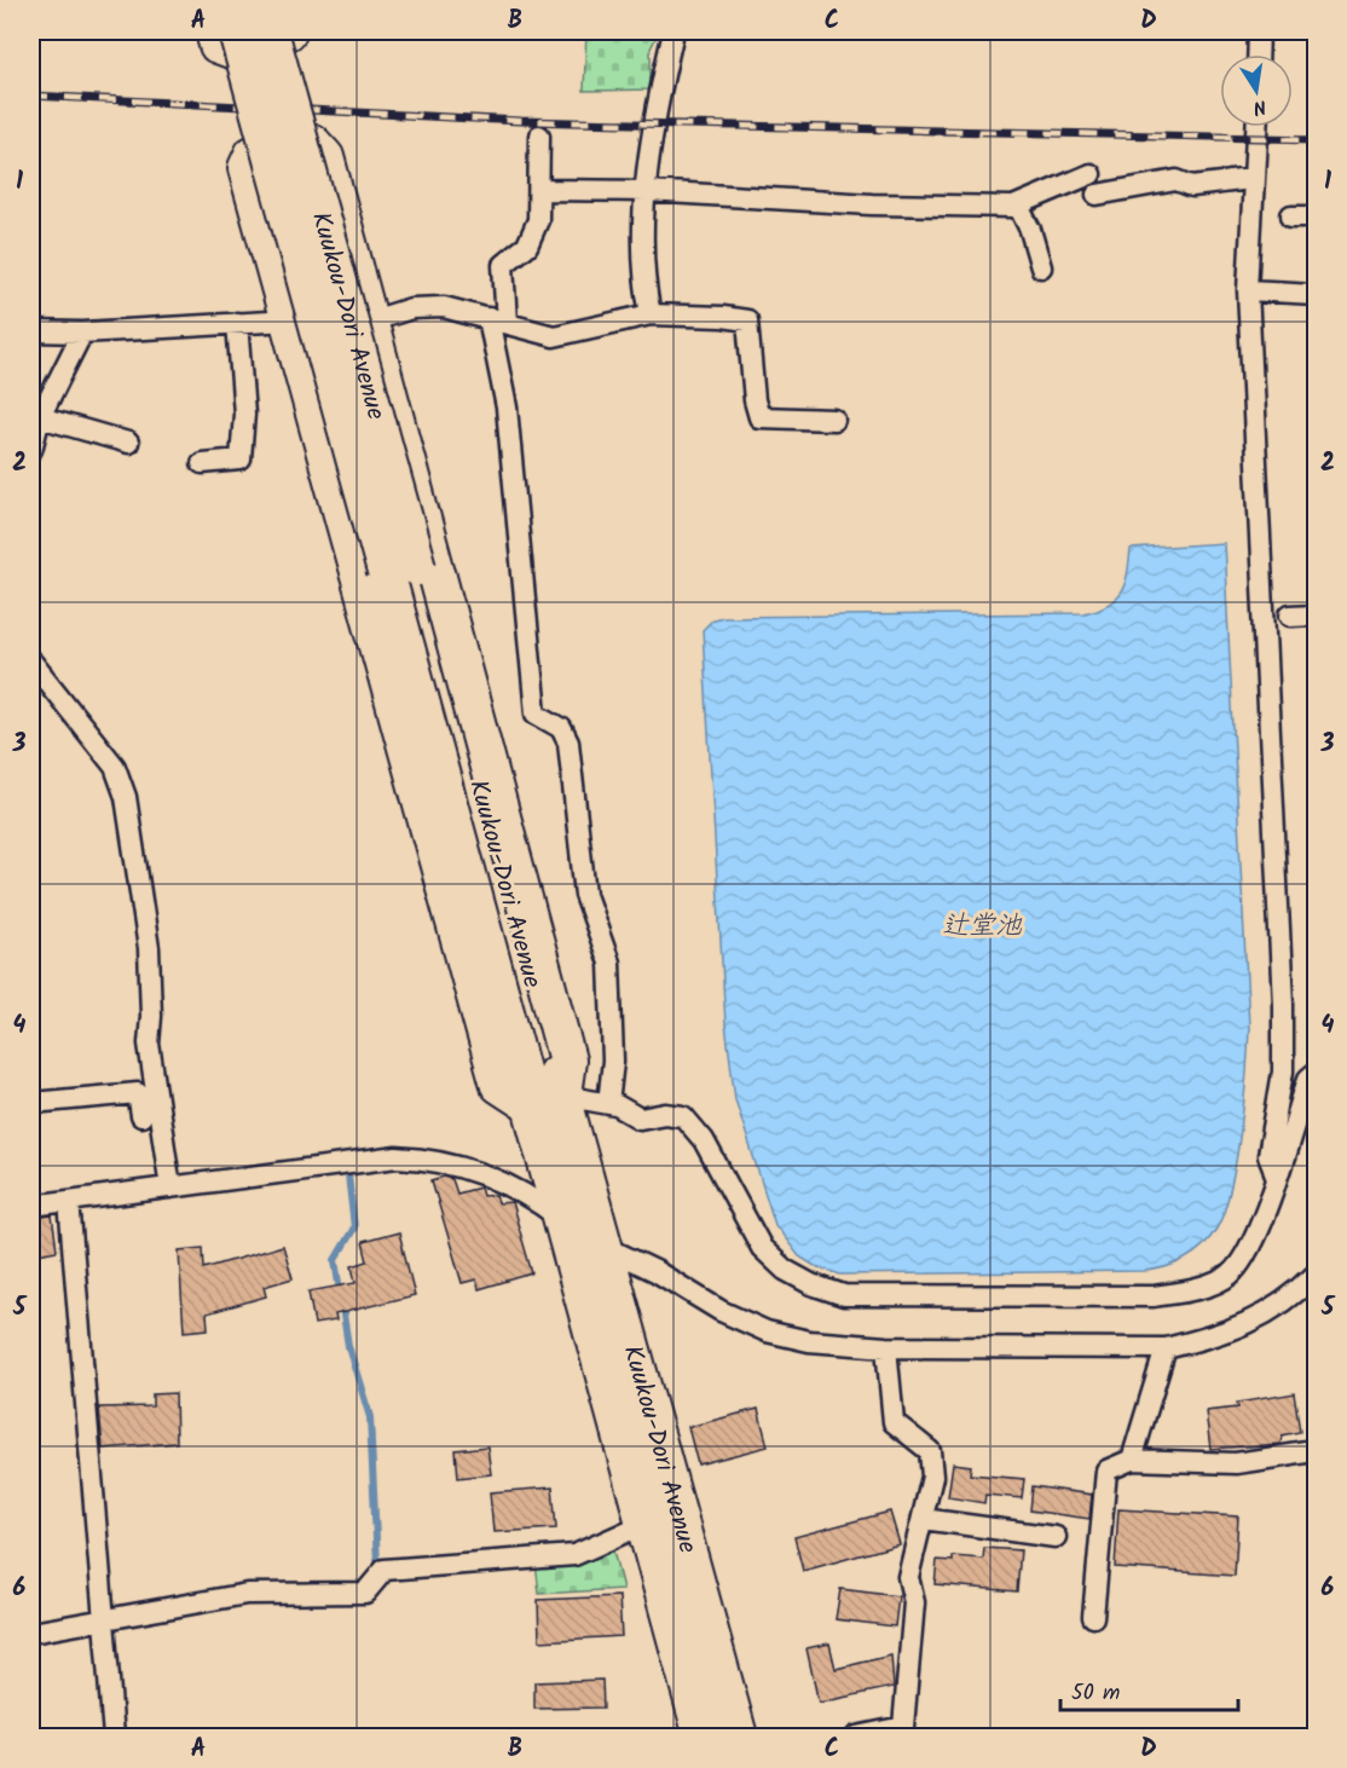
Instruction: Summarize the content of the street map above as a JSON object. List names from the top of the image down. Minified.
{"streets":{"highway":["Kuukou-Dori Avenue"]},"water":["辻堂池"],"scale_bar":"50 m","north":"bottom","grid":{"columns":["A","B","C","D"],"rows":["1","2","3","4","5","6"]}}
